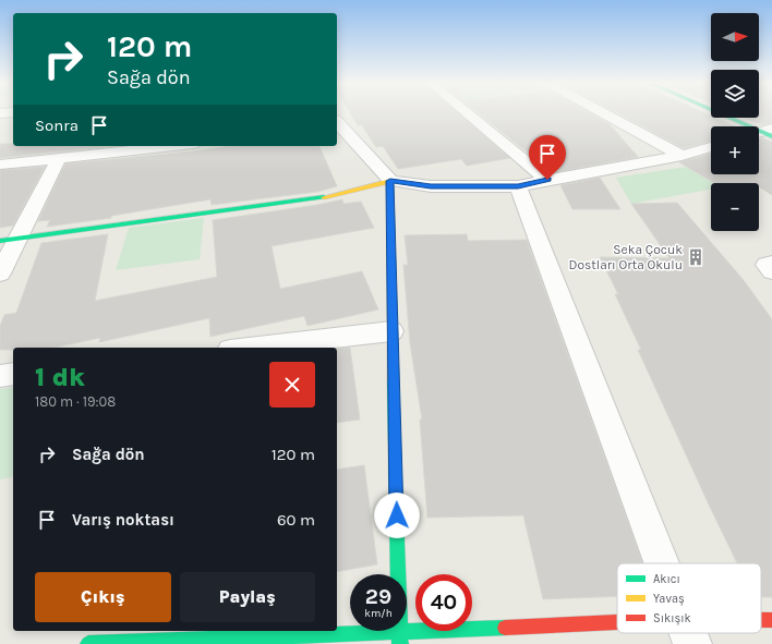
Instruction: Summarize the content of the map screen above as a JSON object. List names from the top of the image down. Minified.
{"places":{"building":["Seka Çocuk Dostları Orta Okulu"]},"legend":["Akıcı","Yavaş","Sıkışık"],"north":"right","page":{"map_buttons":["+","−"],"turn":["120 m","Sağa dön"],"then":"Sonra","heading":["1 dk","180 m · 19:08"],"list":[{"name":"Sağa dön","value":"120 m"},{"name":"Varış noktası","value":"60 m"}],"buttons":["Çıkış","Paylaş"],"speed":"29 km/h","limit":"40"}}
